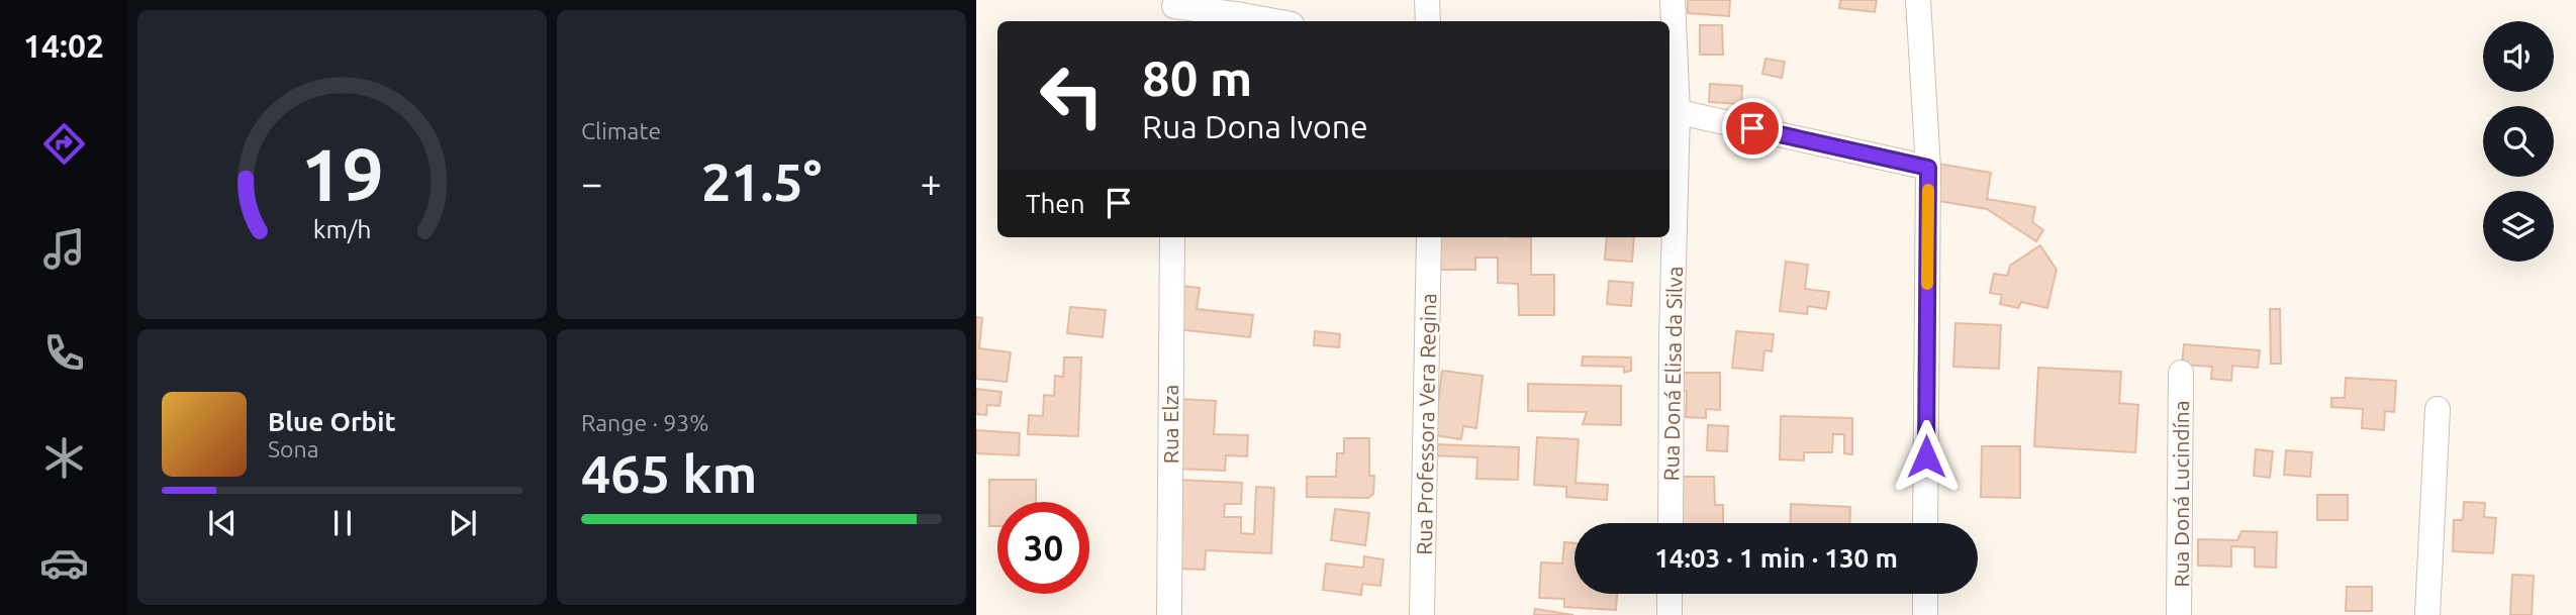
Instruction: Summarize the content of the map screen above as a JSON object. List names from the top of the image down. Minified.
{"streets":{"street":["Rua Doná Elisa da Silva","Rua Elza","Rua Professora Vera Regina","Rua Doná Lucindína"]},"page":{"tabs":"14:02","tile":["Climate",["Range · 93%","465 km"]],"turn":["80 m","Rua Dona Ivone"],"heat":["−","21.5°","+"],"then":"Then","song":["Blue Orbit","Sona"],"limit":"30","trip":"14:03 · 1 min · 130 m","gauge":["19","km/h"]}}
